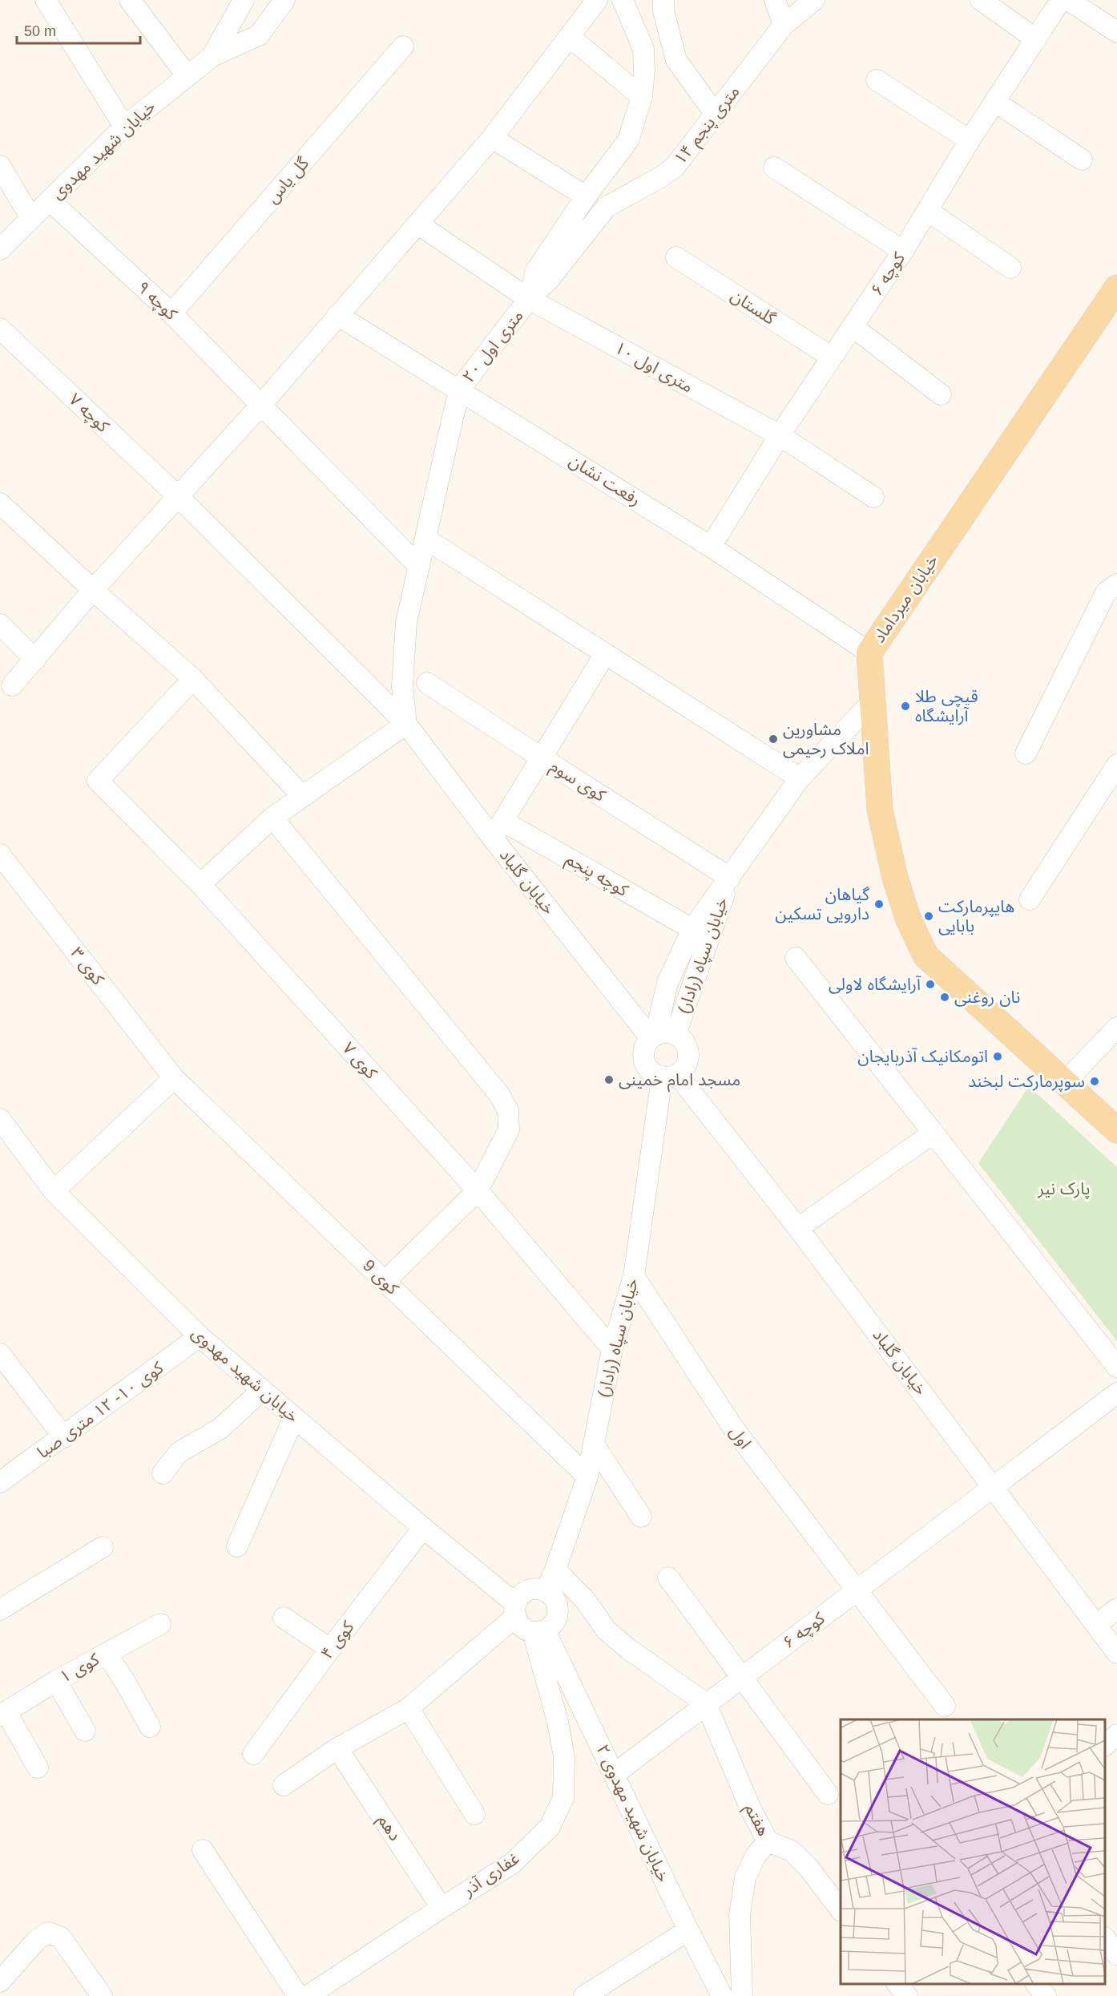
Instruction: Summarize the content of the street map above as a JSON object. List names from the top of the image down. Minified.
{"streets":{"main road":["خیابان میرداماد"],"street":["۱۴ متری پنجم","خیابان شهید مهدوی","گل یاس","کوچه ۶","کوچه ۹","گلستان","۲۰ متری اول","۱۰ متری اول","کوچه ۷","رفعت نشان","کوی سوم","کوچه پنجم","خیابان گلباد","خیابان سپاه (رادار)","کوی ۳","کوی ۷","کوی 9","کوی ۱۰- ۱۲ متری صبا","اول","کوی ۴","کوی ۱","خیابان شهید مهدوی ۲","هفتم","دهم","غفاری آذر"]},"crossings":[["۱۴ متری پنجم","۲۰ متری اول"],["۱۴ متری پنجم","۱۰ متری اول"],["خیابان شهید مهدوی","کوچه ۹"],["خیابان شهید مهدوی","خیابان سپاه (رادار)"],["خیابان شهید مهدوی","کوی ۱۰- ۱۲ متری صبا"],["خیابان شهید مهدوی","کوی ۴"],["خیابان شهید مهدوی","خیابان شهید مهدوی ۲"],["خیابان شهید مهدوی","غفاری آذر"],["گل یاس","کوچه ۹"],["کوچه ۶","گلستان"],["کوچه ۶","۱۰ متری اول"],["کوچه ۶","رفعت نشان"],["کوچه ۶","خیابان گلباد"],["کوچه ۶","اول"],["کوچه ۶","خیابان شهید مهدوی ۲"],["کوچه ۶","هفتم"],["کوچه ۹","۲۰ متری اول"],["۲۰ متری اول","۱۰ متری اول"],["۲۰ متری اول","کوچه ۷"],["۲۰ متری اول","رفعت نشان"],["۲۰ متری اول","خیابان گلباد"],["کوچه ۷","خیابان گلباد"],["رفعت نشان","خیابان میرداماد"],["خیابان میرداماد","خیابان سپاه (رادار)"],["کوی سوم","خیابان سپاه (رادار)"],["کوچه پنجم","خیابان گلباد"],["کوچه پنجم","خیابان سپاه (رادار)"],["خیابان گلباد","خیابان سپاه (رادار)"],["خیابان سپاه (رادار)","کوی ۷"],["خیابان سپاه (رادار)","کوی 9"],["خیابان سپاه (رادار)","اول"],["خیابان سپاه (رادار)","خیابان شهید مهدوی ۲"],["خیابان سپاه (رادار)","غفاری آذر"],["کوی ۳","کوی 9"],["خیابان شهید مهدوی ۲","غفاری آذر"],["دهم","غفاری آذر"]],"parks":["پارک نیر"],"places":["قیچی طلا آرایشگاه","مشاورین املاک رحیمی","گیاهان دارویی تسکین","هایپرمارکت بابایی","آرایشگاه لاولی","نان روغنی","اتومکانیک آذربایجان","مسجد امام خمینی","سوپرمارکت لبخند"],"scale_bar":"50 m"}
